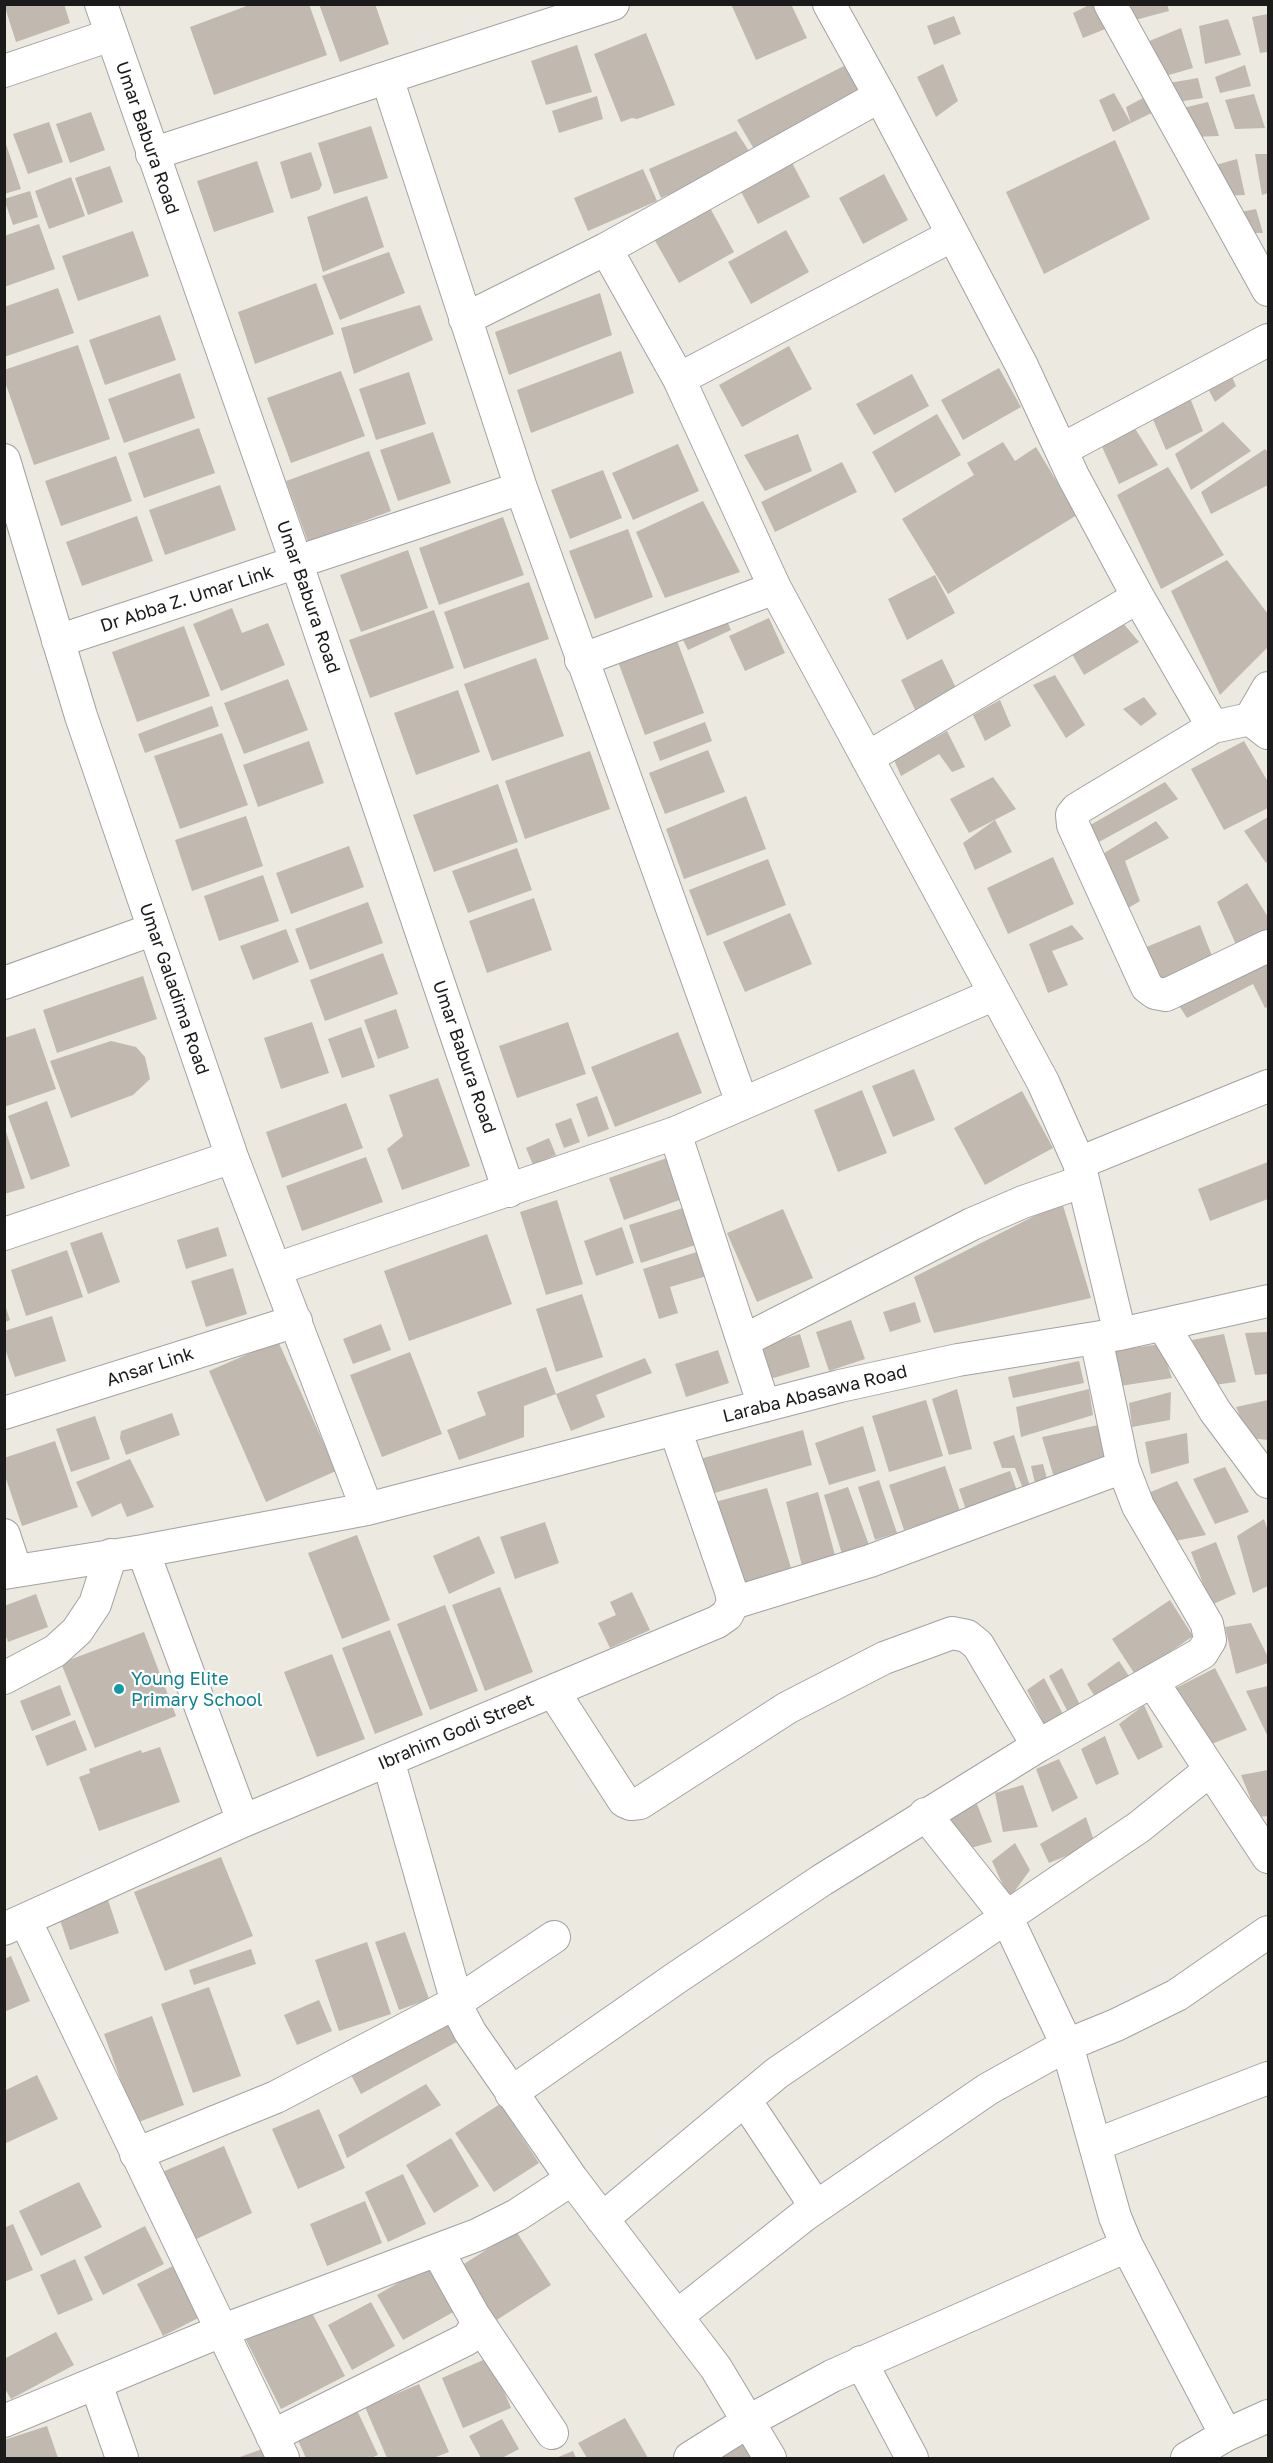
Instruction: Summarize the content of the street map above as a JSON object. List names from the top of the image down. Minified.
{"streets":{"street":["Umar Babura Road","Dr Abba Z. Umar Link","Umar Galadima Road","Ansar Link","Laraba Abasawa Road","Ibrahim Godi Street"]},"crossings":[["Umar Babura Road","Dr Abba Z. Umar Link"],["Dr Abba Z. Umar Link","Umar Galadima Road"],["Umar Galadima Road","Ansar Link"],["Umar Galadima Road","Laraba Abasawa Road"]],"places":["Young Elite Primary School"]}
